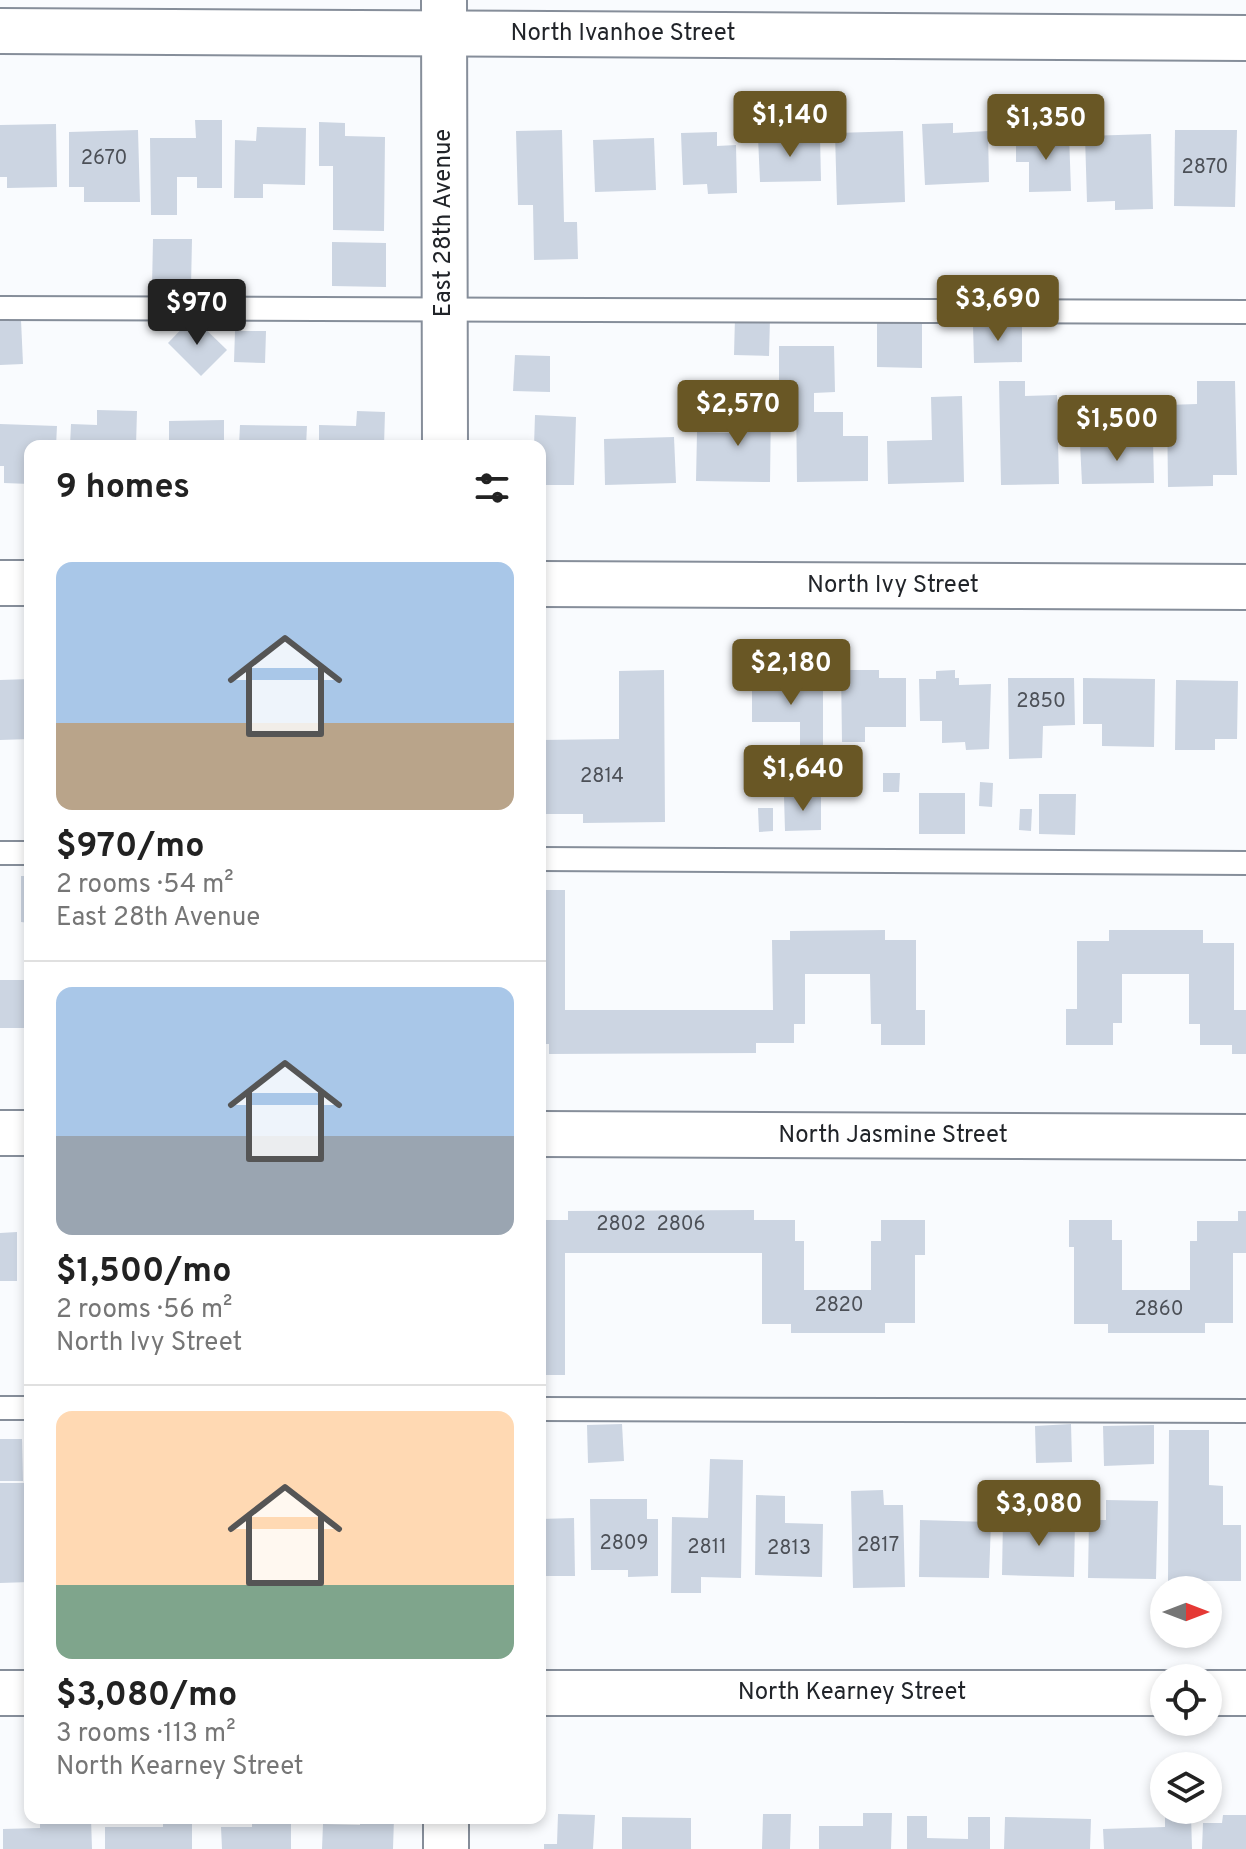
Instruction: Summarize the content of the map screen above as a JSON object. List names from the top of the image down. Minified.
{"streets":{"street":["North Ivanhoe Street","East 28th Avenue","North Ivy Street","North Jasmine Street","North Kearney Street"]},"crossings":[["North Ivanhoe Street","East 28th Avenue"]],"house_numbers":["2670","2870","2850","2814","2802","2806","2820","2860","2809","2817","2811","2813"],"north":"right","page":{"price":["$1,140","$1,350","$3,690","$970","$2,570","$1,500","$2,180","$1,640","$3,080"],"heading":"9 homes","list":[{"name":"$970/mo","note":"2 rooms · 54 m² · East 28th Avenue"},{"name":"$1,500/mo","note":"2 rooms · 56 m² · North Ivy Street"},{"name":"$3,080/mo","note":"3 rooms · 113 m² · North Kearney Street"}]}}
